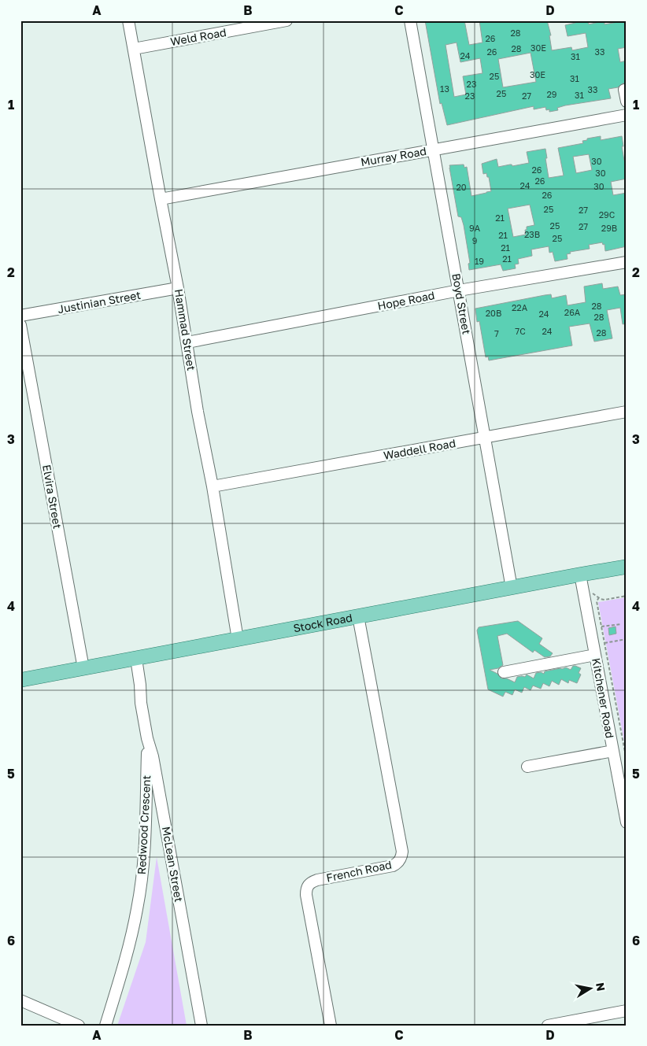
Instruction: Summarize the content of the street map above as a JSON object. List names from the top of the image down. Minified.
{"streets":{"main road":["Stock Road"],"street":["Weld Road","Murray Road","Hope Road","Justinian Street","Boyd Street","Hammad Street","Waddell Road","Elvira Street","Kitchener Road","Redwood Crescent","McLean Street","French Road"]},"crossings":[["Weld Road","Hammad Street"],["Murray Road","Boyd Street"],["Murray Road","Hammad Street"],["Hope Road","Boyd Street"],["Hope Road","Hammad Street"],["Justinian Street","Hammad Street"],["Boyd Street","Waddell Road"],["Boyd Street","Stock Road"],["Hammad Street","Waddell Road"],["Hammad Street","Stock Road"],["Elvira Street","Stock Road"],["Stock Road","Kitchener Road"],["Stock Road","McLean Street"],["Stock Road","French Road"],["Redwood Crescent","McLean Street"]],"house_numbers":["28","26","30E","28","26","33","24","31","30E","25","31","23","13","33","25","29","31","23","27","30","26","30","26","24","30","20","26","25","27","29C","21","25","27","9A","29B","23B","21","25","9","21","21","19","28","22A","26A","20B","24","28","7C","24","28","7"],"north":"right","grid":{"columns":["A","B","C","D"],"rows":["1","2","3","4","5","6"]}}
